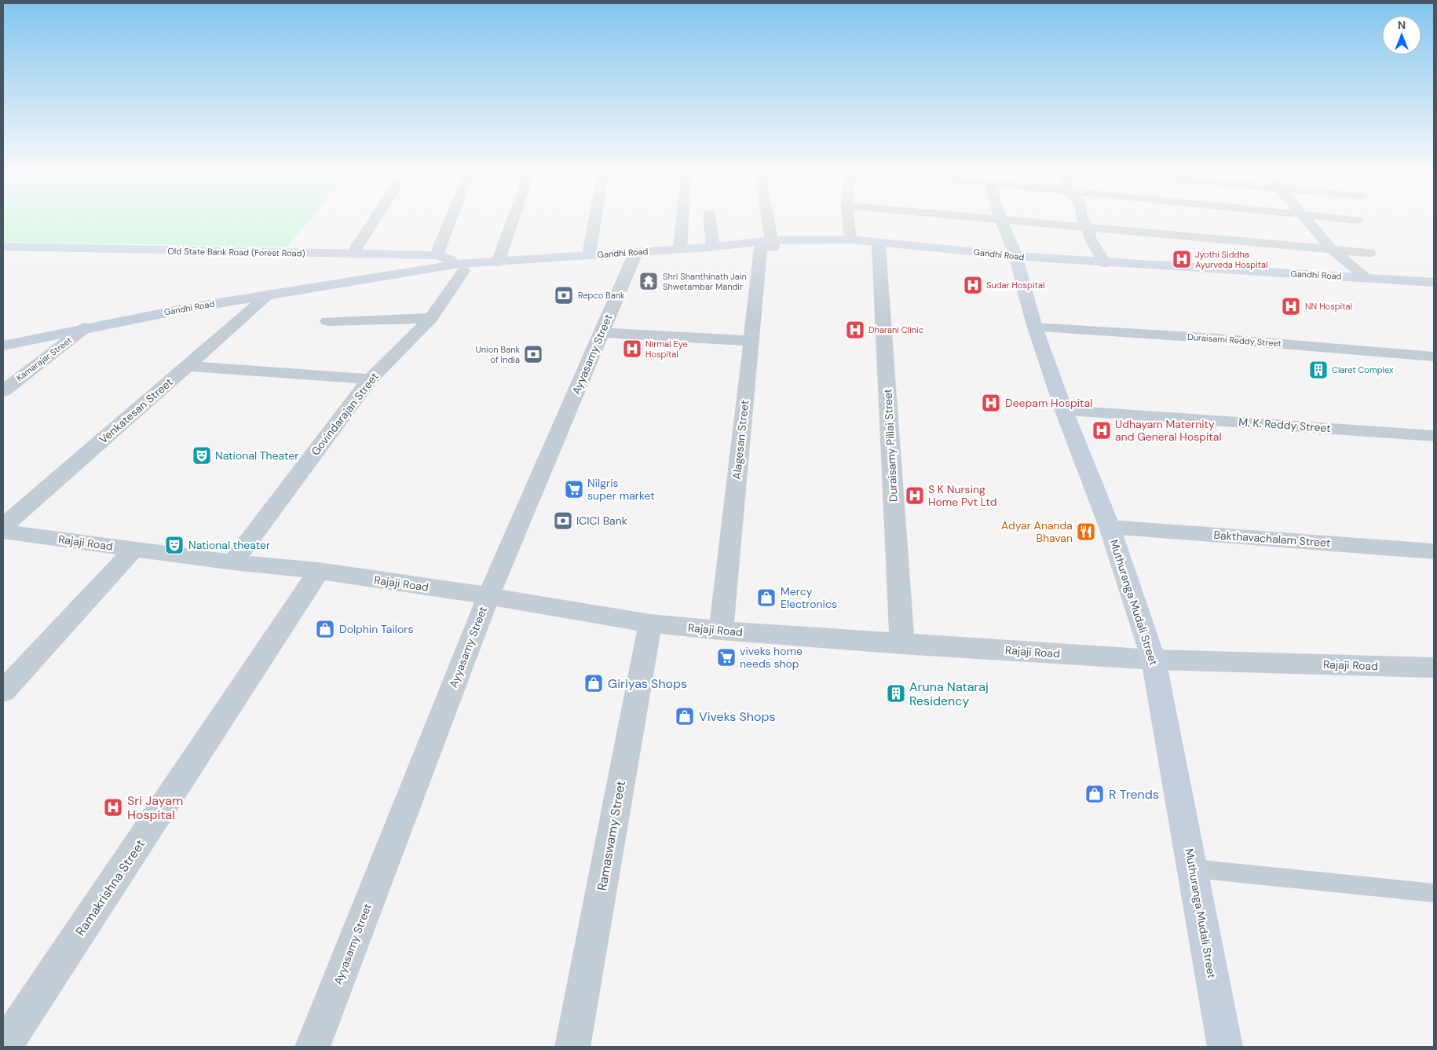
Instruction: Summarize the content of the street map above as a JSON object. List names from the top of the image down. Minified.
{"streets":{"main road":["Old State Bank Road (Forest Road)","Gandhi Road","Muthuranga Mudali Street"],"street":["Duraisami Reddy Street","Ayyasamy Street","Kamarajar Street","Venkatesan Street","Govindarajan Street","M. K. Reddy Street","Alagesan Street","Duraisamy Pillai Street","Bakthavachalam Street","Rajaji Road","Ramaswamy Street","Ramakrishna Street"]},"crossings":[["Old State Bank Road (Forest Road)","Gandhi Road"],["Old State Bank Road (Forest Road)","Govindarajan Street"],["Gandhi Road","Ayyasamy Street"],["Gandhi Road","Kamarajar Street"],["Gandhi Road","Venkatesan Street"],["Gandhi Road","Govindarajan Street"],["Gandhi Road","Alagesan Street"],["Gandhi Road","Duraisamy Pillai Street"],["Gandhi Road","Muthuranga Mudali Street"],["Duraisami Reddy Street","Muthuranga Mudali Street"],["Ayyasamy Street","Rajaji Road"],["Govindarajan Street","Rajaji Road"],["M. K. Reddy Street","Muthuranga Mudali Street"],["Alagesan Street","Rajaji Road"],["Duraisamy Pillai Street","Rajaji Road"],["Bakthavachalam Street","Muthuranga Mudali Street"],["Rajaji Road","Muthuranga Mudali Street"],["Rajaji Road","Ramaswamy Street"],["Rajaji Road","Ramakrishna Street"]],"places":{"hospital":["Jyothi Siddha Ayurveda Hospital","Sudar Hospital","NN Hospital","Dharani Clinic","Nirmal Eye Hospital","Deepam Hospital","Udhayam Maternity and General Hospital","S K Nursing Home Pvt Ltd","Sri Jayam Hospital"],"temple":["Shri Shanthinath Jain Shwetambar Mandir"],"bank":["Repco Bank","Union Bank of India","ICICI Bank"],"building":["Claret Complex","Aruna Nataraj Residency"],"theatre":["National Theater","National theater"],"supermarket":["Nilgris super market","viveks home needs shop"],"restaurant":["Adyar Ananda Bhavan"],"shop":["Mercy Electronics","Dolphin Tailors","Giriyas Shops","Viveks Shops","R Trends"]},"north":"top"}
